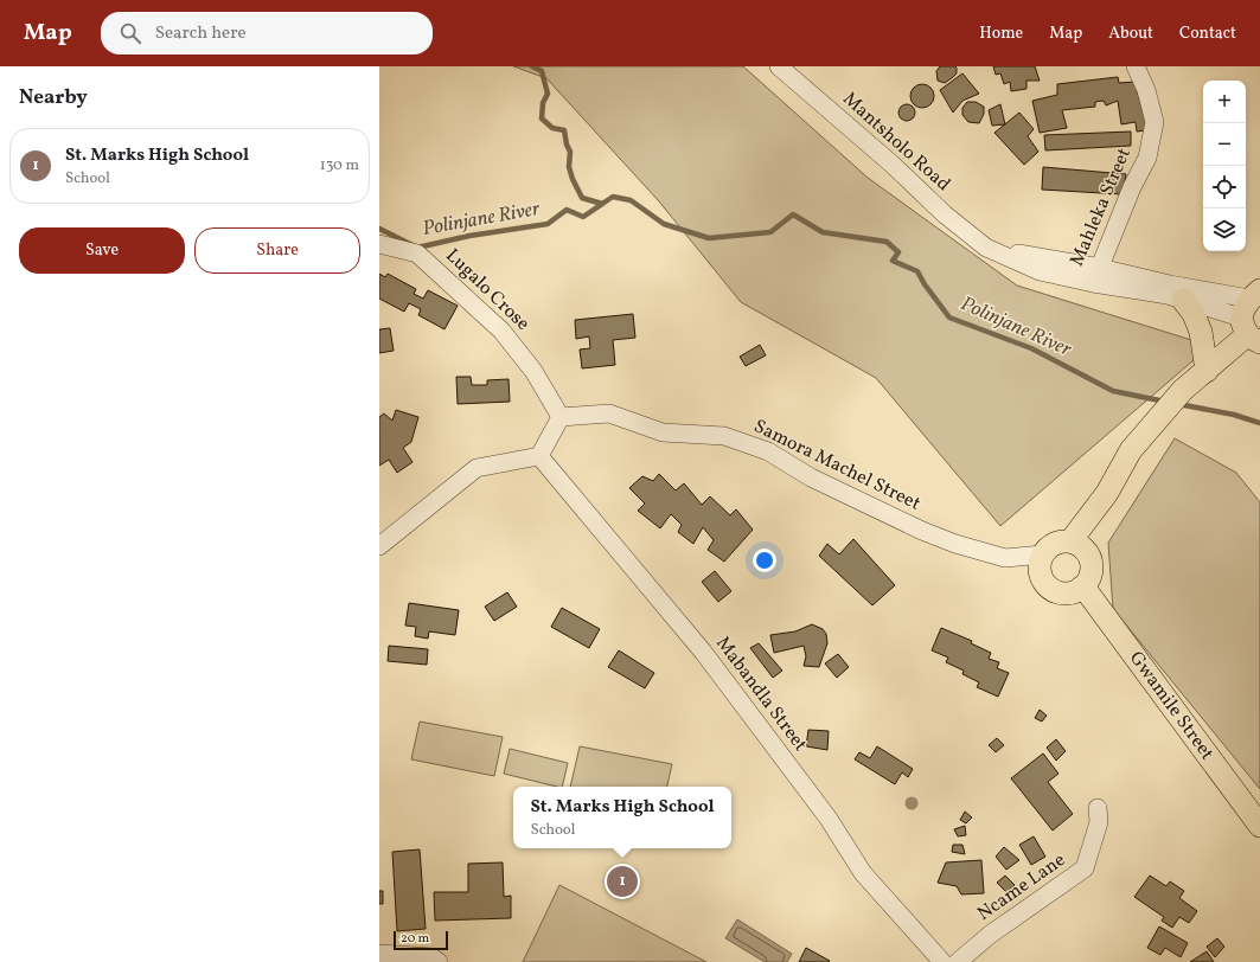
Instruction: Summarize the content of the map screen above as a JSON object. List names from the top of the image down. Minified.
{"streets":{"main road":["Gwamile Street"],"street":["Mantsholo Road","Mahleka Street","Lugalo Crose","Samora Machel Street","Mabandla Street","Ncame Lane"]},"crossings":[["Mantsholo Road","Mahleka Street"],["Lugalo Crose","Samora Machel Street"],["Samora Machel Street","Gwamile Street"]],"water":["Polinjane River"],"scale_bar":"20 m","page":{"header":"Map","search":"Search here","nav":["Home","Map","About","Contact"],"heading":"Nearby","map_buttons":["+","−"],"list":[{"mark":"1","name":"St. Marks High School","note":"School","value":"130 m"}],"buttons":["Save","Share"],"popup":["St. Marks High School","School"],"pins":"1","scale":"20 m"}}
